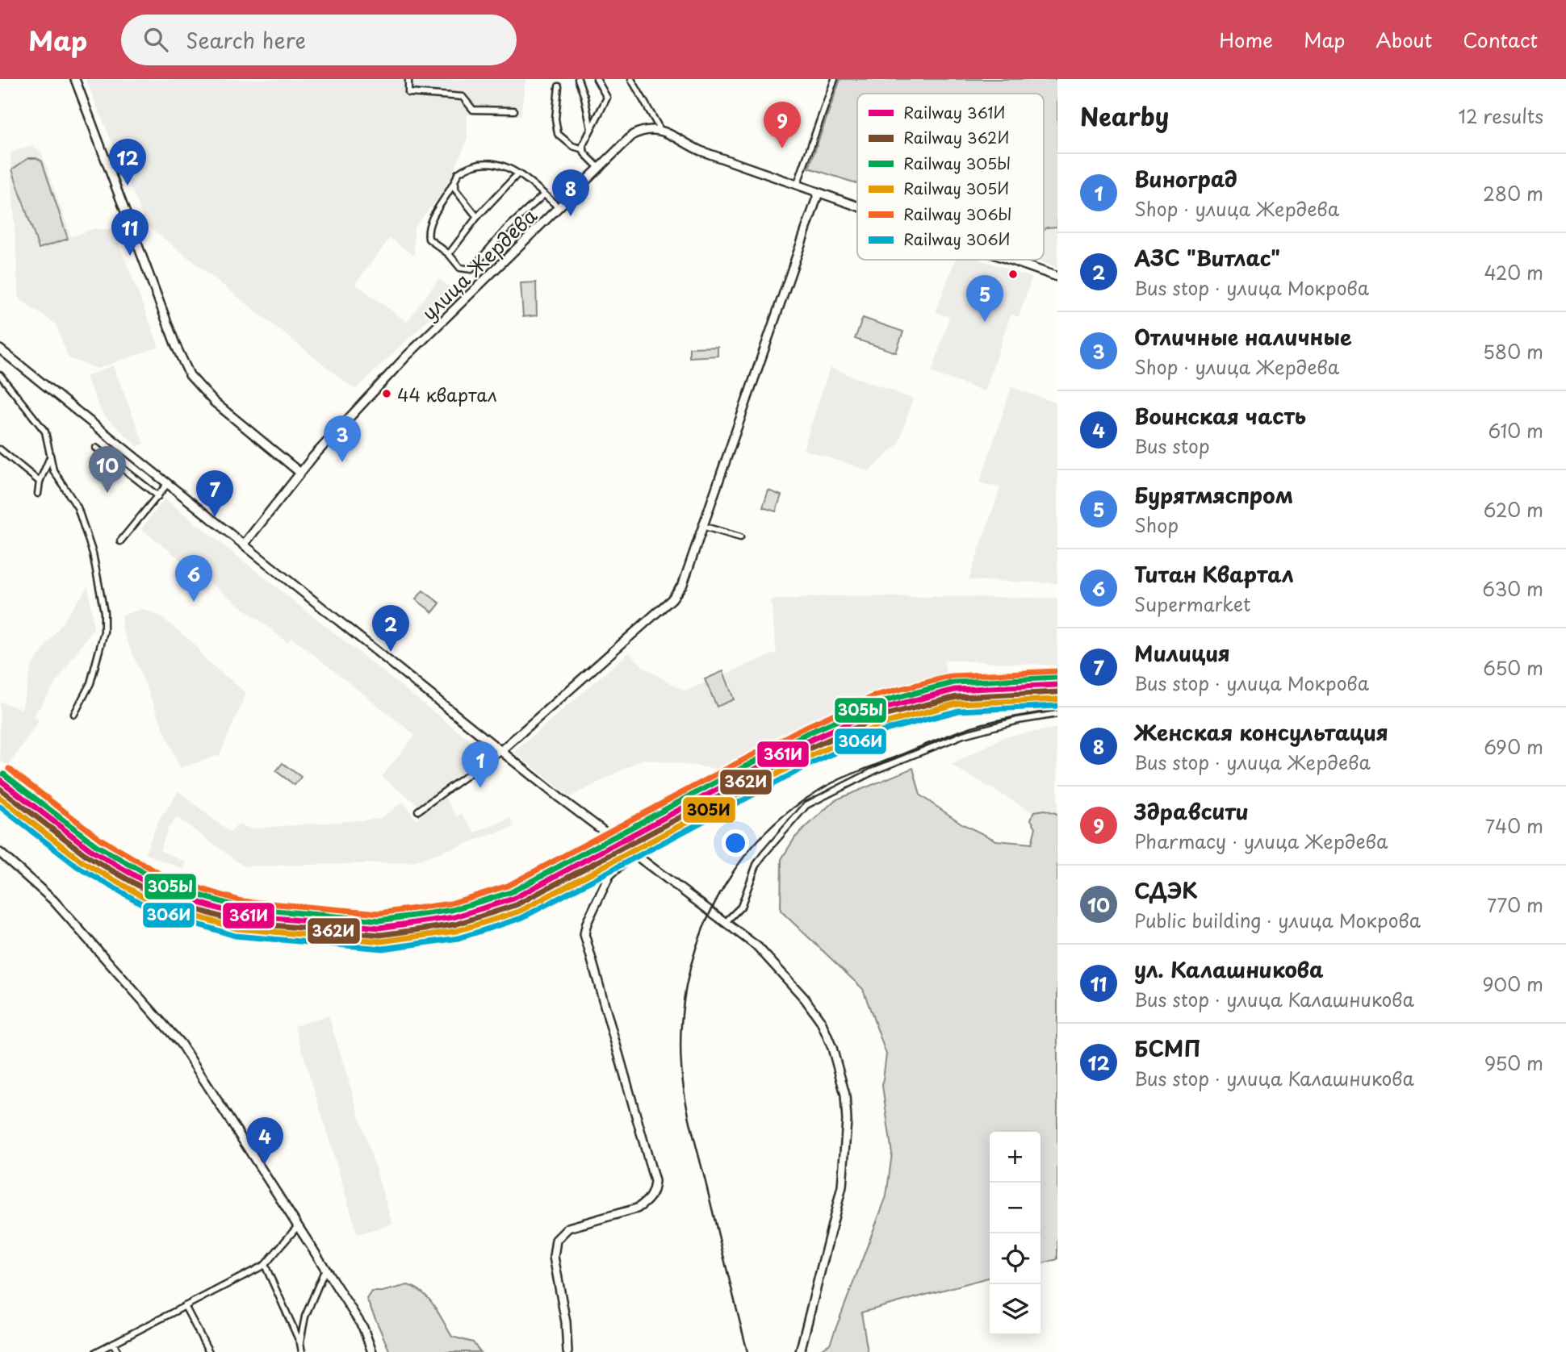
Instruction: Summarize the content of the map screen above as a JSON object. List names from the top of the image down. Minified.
{"streets":{"main road":["улица Жердева"]},"places":["44 квартал"],"lines":["rail line 306Ы","rail line 305Ы","rail line 361И","rail line 362И","rail line 305И","rail line 306И"],"legend":["Railway 361И","Railway 362И","Railway 305Ы","Railway 305И","Railway 306Ы","Railway 306И"],"page":{"header":"Map","search":"Search here","nav":["Home","Map","About","Contact"],"heading":["Nearby","12 results"],"pins":["9","12","8","11","5","3","10","7","6","2","1","4"],"list":[{"mark":"1","name":"Виноград","note":"Shop · улица Жердева","value":"280 m"},{"mark":"2","name":"АЗС \"Витлас\"","note":"Bus stop · улица Мокрова","value":"420 m"},{"mark":"3","name":"Отличные наличные","note":"Shop · улица Жердева","value":"580 m"},{"mark":"4","name":"Воинская часть","note":"Bus stop","value":"610 m"},{"mark":"5","name":"Бурятмяспром","note":"Shop","value":"620 m"},{"mark":"6","name":"Титан Квартал","note":"Supermarket","value":"630 m"},{"mark":"7","name":"Милиция","note":"Bus stop · улица Мокрова","value":"650 m"},{"mark":"8","name":"Женская консультация","note":"Bus stop · улица Жердева","value":"690 m"},{"mark":"9","name":"Здравсити","note":"Pharmacy · улица Жердева","value":"740 m"},{"mark":"10","name":"СДЭК","note":"Public building · улица Мокрова","value":"770 m"},{"mark":"11","name":"ул. Калашникова","note":"Bus stop · улица Калашникова","value":"900 m"},{"mark":"12","name":"БСМП","note":"Bus stop · улица Калашникова","value":"950 m"}],"map_buttons":["+","−"]}}
